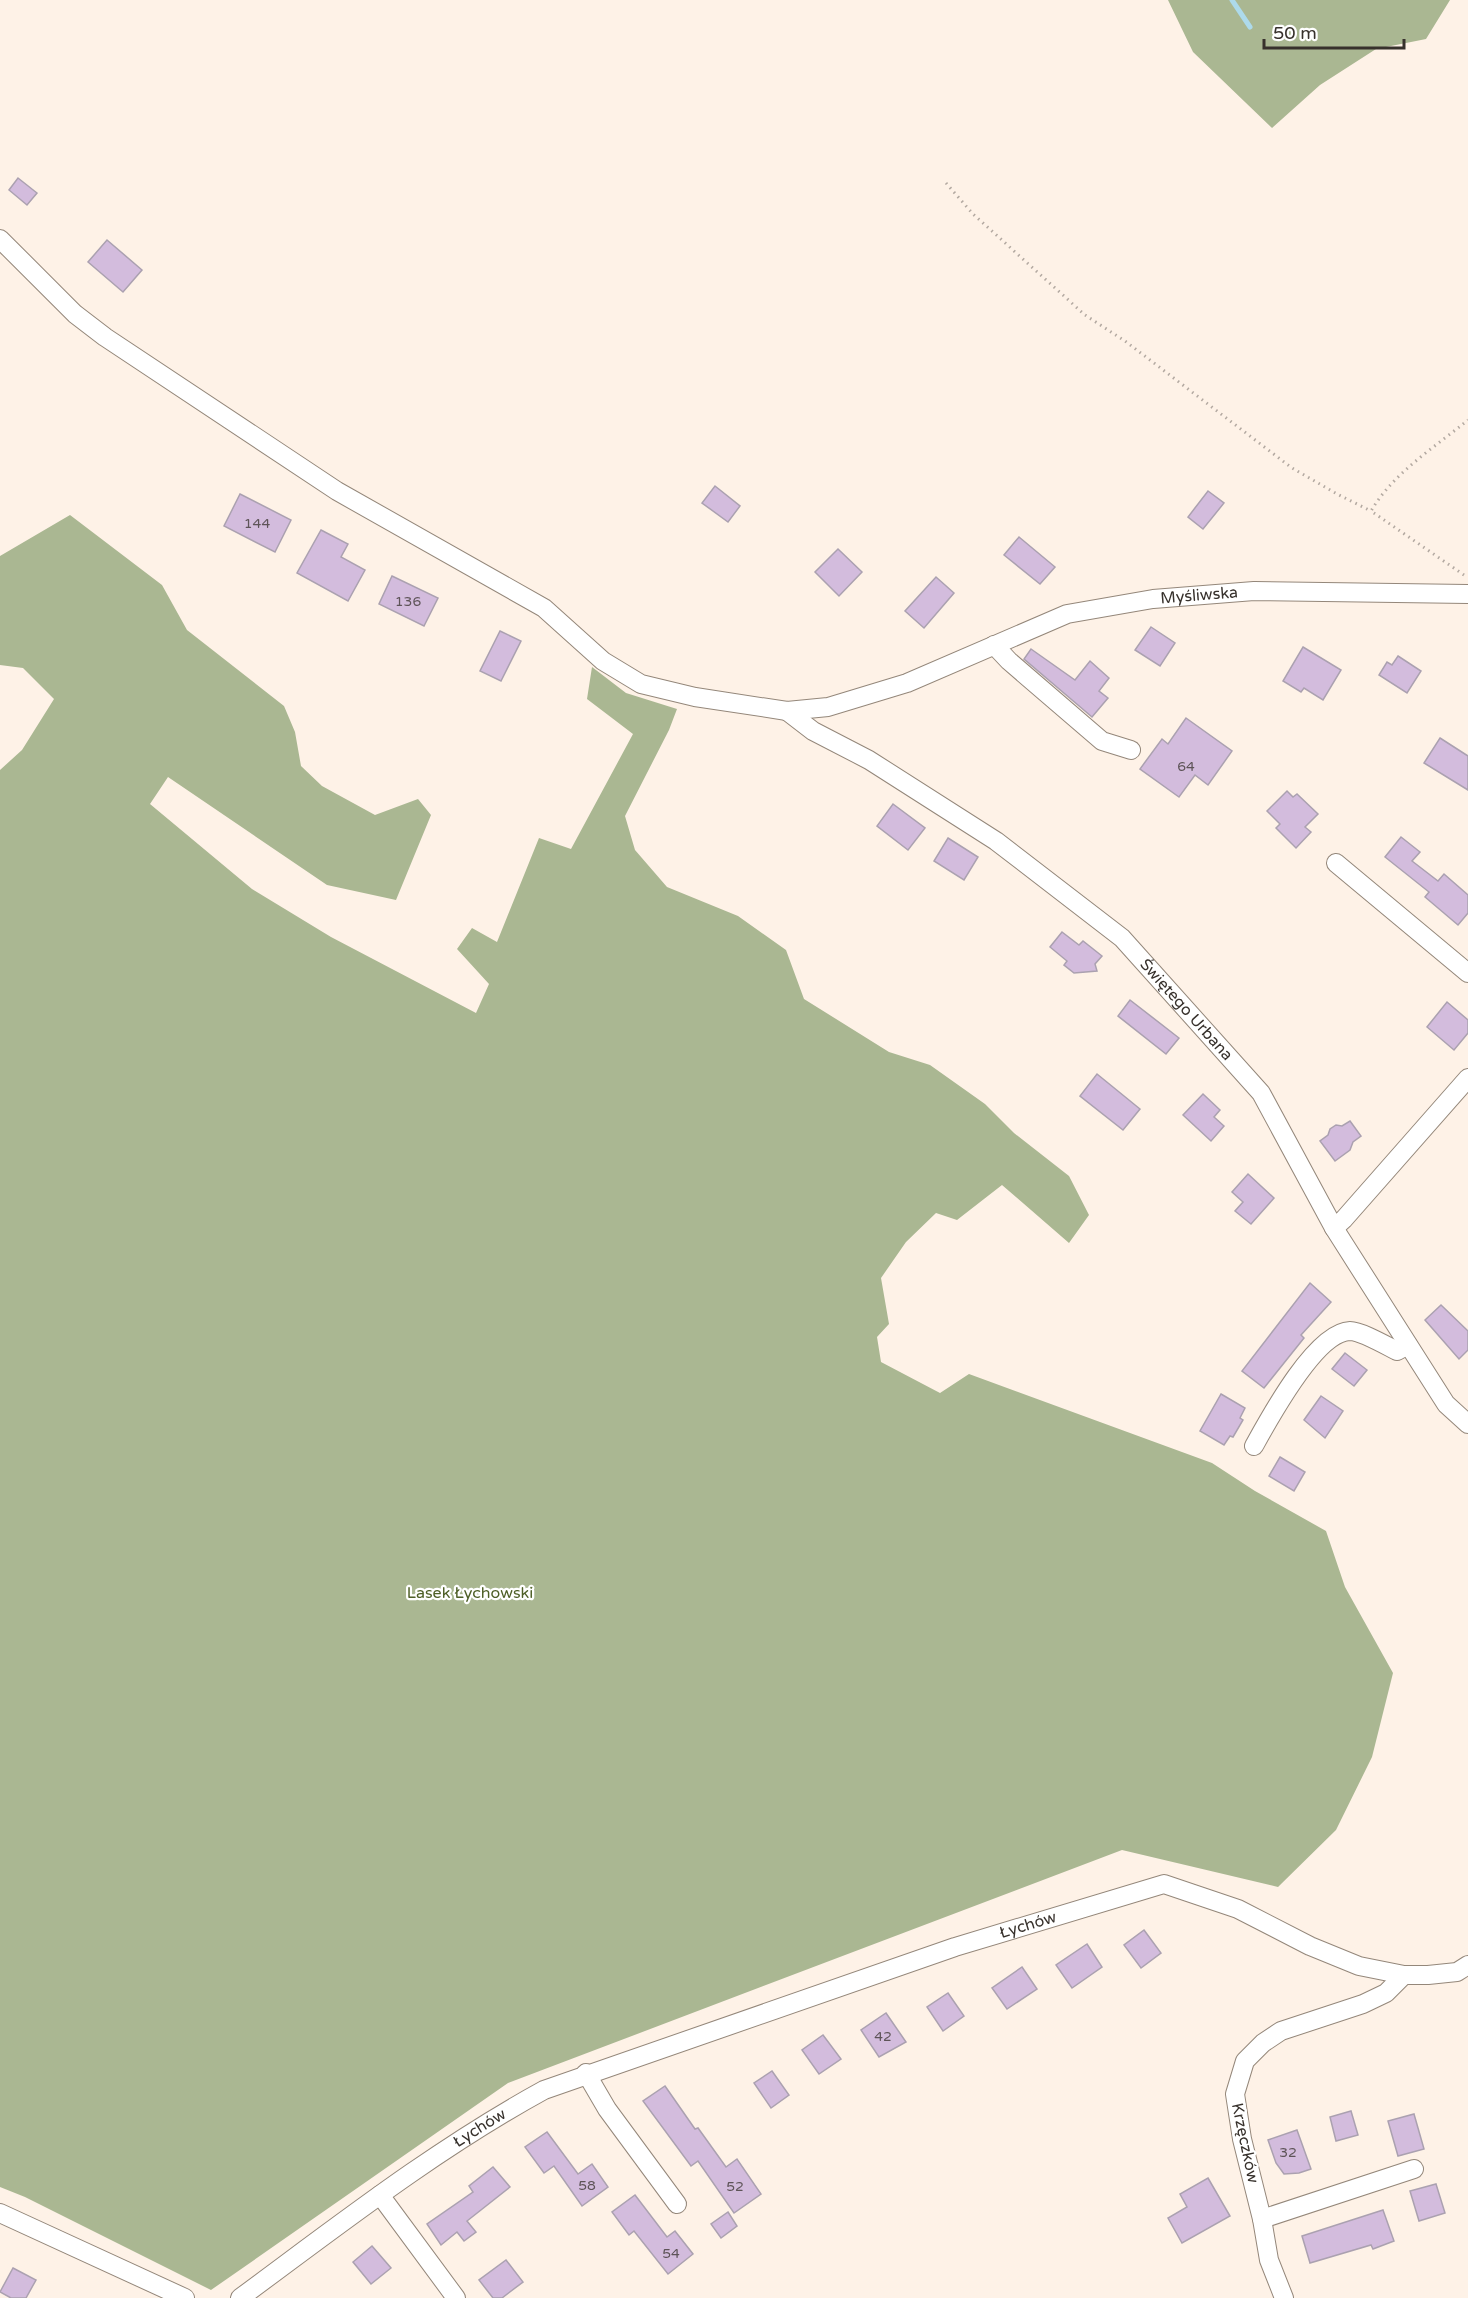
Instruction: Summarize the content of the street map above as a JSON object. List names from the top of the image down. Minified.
{"streets":{"street":["Myśliwska","Świętego Urbana","Łychów","Krzęczków"]},"crossings":[["Myśliwska","Świętego Urbana"],["Łychów","Krzęczków"]],"parks":["Lasek Łychowski"],"house_numbers":["144","136","64","42","32","58","52","54"],"scale_bar":"50 m"}
